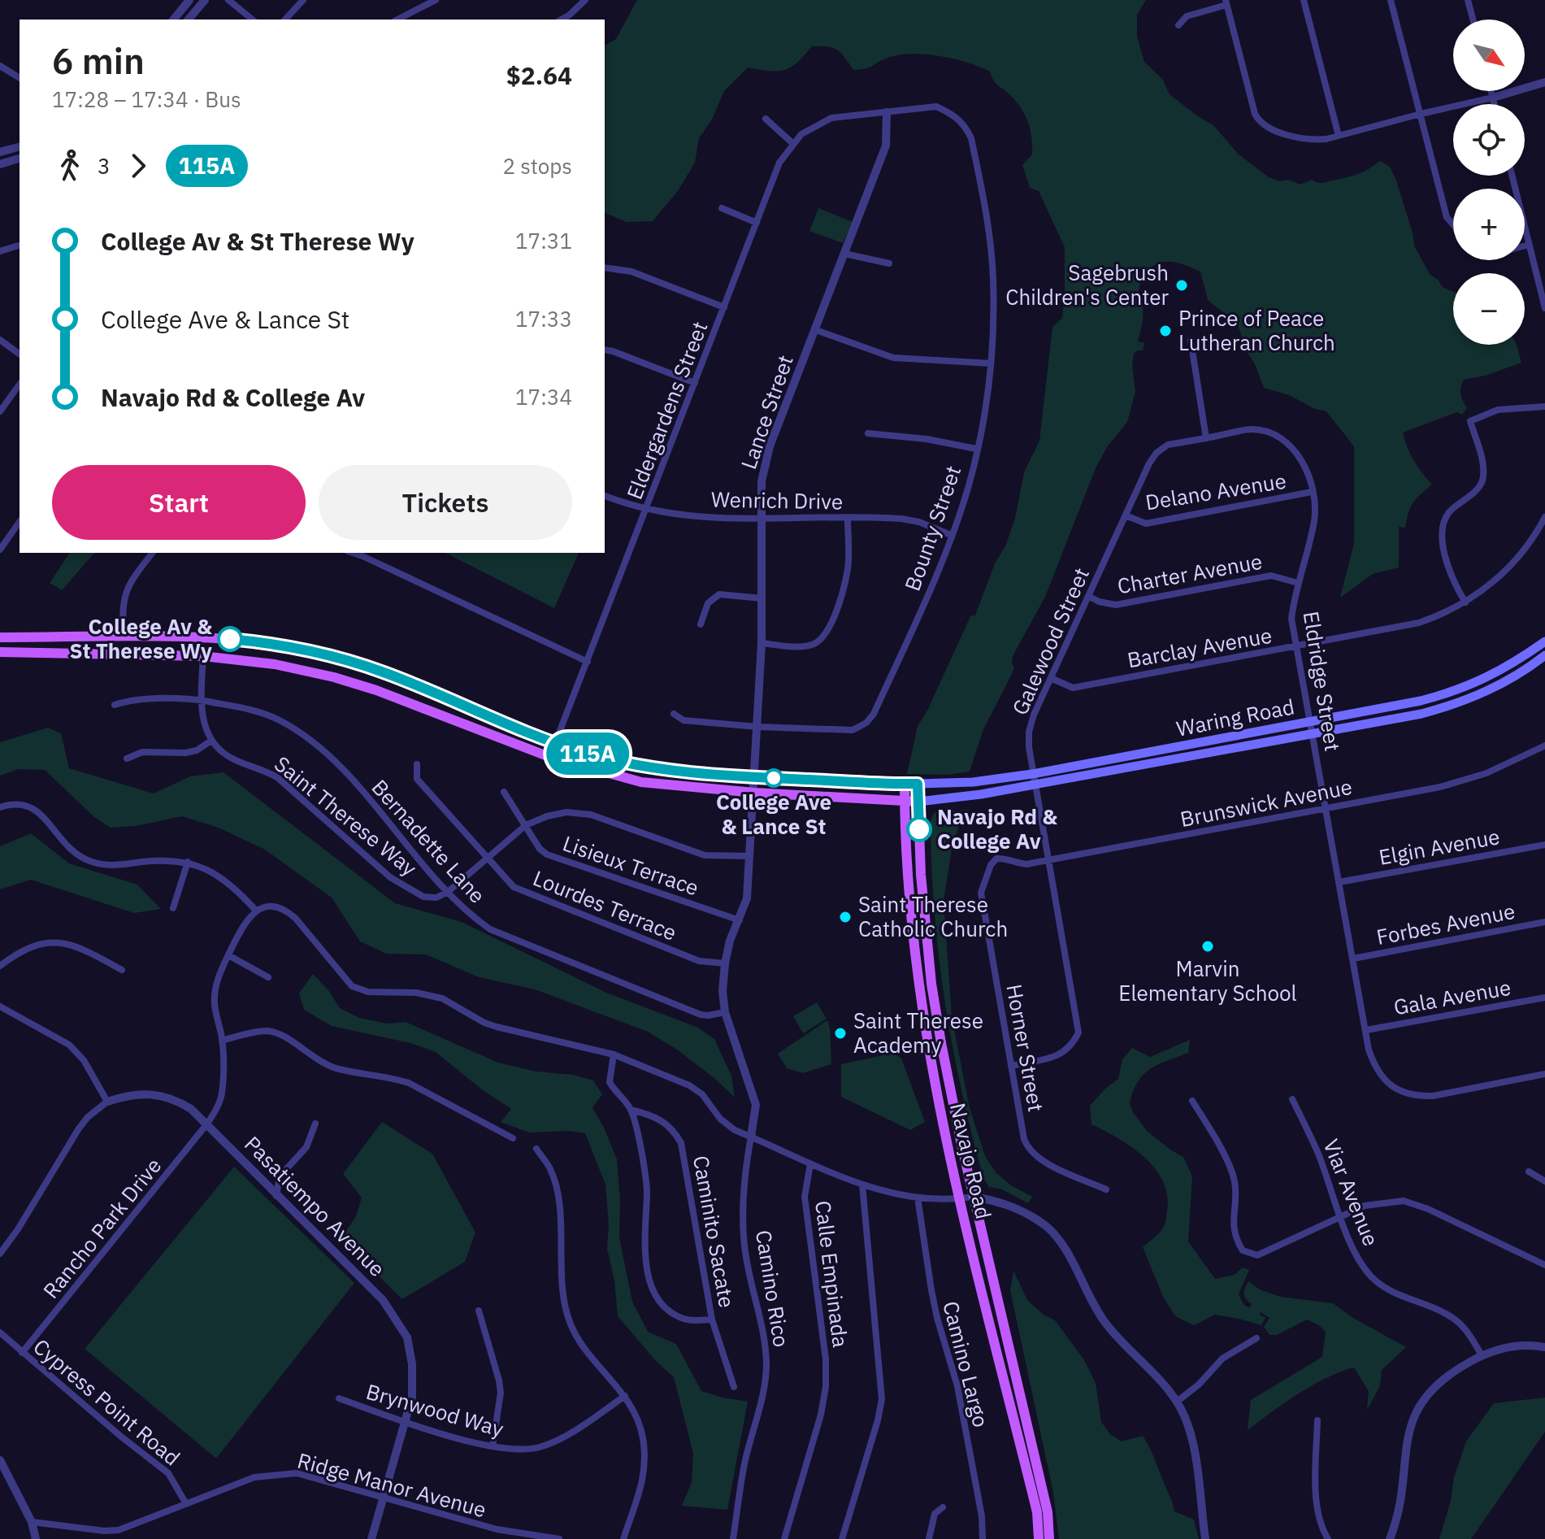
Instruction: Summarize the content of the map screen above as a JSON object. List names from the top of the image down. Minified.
{"streets":{"main road":["Waring Road","Navajo Road"],"street":["Eldergardens Street","Lance Street","Delano Avenue","Wenrich Drive","Bounty Street","Charter Avenue","Galewood Street","Barclay Avenue","Eldridge Street","Brunswick Avenue","Saint Therese Way","Bernadette Lane","Elgin Avenue","Lisieux Terrace","Lourdes Terrace","Forbes Avenue","Gala Avenue","Horner Street","Viar Avenue","Pasatiempo Avenue","Rancho Park Drive","Caminito Sacate","Calle Empinada","Camino Rico","Camino Largo","Cypress Point Road","Brynwood Way","Ridge Manor Avenue"]},"crossings":[["Eldergardens Street","Lance Street"],["Eldergardens Street","Wenrich Drive"],["Eldergardens Street","Bounty Street"],["Lance Street","Wenrich Drive"],["Lance Street","Bounty Street"],["Lance Street","Camino Rico"],["Delano Avenue","Galewood Street"],["Delano Avenue","Eldridge Street"],["Wenrich Drive","Bounty Street"],["Charter Avenue","Galewood Street"],["Charter Avenue","Eldridge Street"],["Galewood Street","Barclay Avenue"],["Galewood Street","Eldridge Street"],["Galewood Street","Waring Road"],["Galewood Street","Brunswick Avenue"],["Galewood Street","Horner Street"],["Barclay Avenue","Eldridge Street"],["Eldridge Street","Waring Road"],["Eldridge Street","Brunswick Avenue"],["Eldridge Street","Elgin Avenue"],["Eldridge Street","Forbes Avenue"],["Eldridge Street","Gala Avenue"],["Waring Road","Navajo Road"],["Brunswick Avenue","Horner Street"],["Saint Therese Way","Bernadette Lane"],["Bernadette Lane","Camino Rico"],["Lisieux Terrace","Camino Rico"],["Lourdes Terrace","Camino Rico"],["Pasatiempo Avenue","Rancho Park Drive"],["Pasatiempo Avenue","Brynwood Way"],["Pasatiempo Avenue","Ridge Manor Avenue"],["Rancho Park Drive","Cypress Point Road"],["Cypress Point Road","Ridge Manor Avenue"]],"places":["Sagebrush Children's Center","Prince of Peace Lutheran Church","College Av & St Therese Wy","College Ave & Lance St","Navajo Rd & College Av","Saint Therese Catholic Church","Marvin Elementary School","Saint Therese Academy"],"lines":["bus line 115A"],"north":"bottom right","page":{"on_map":"115A","map_buttons":["+","−"],"heading":["6 min","17:28 – 17:34 · Bus","$2.64"],"legs":["3","115A","2 stops"],"list":[{"name":"College Av & St Therese Wy","value":"17:31"},{"name":"College Ave & Lance St","value":"17:33"},{"name":"Navajo Rd & College Av","value":"17:34"}],"buttons":["Start","Tickets"]}}
